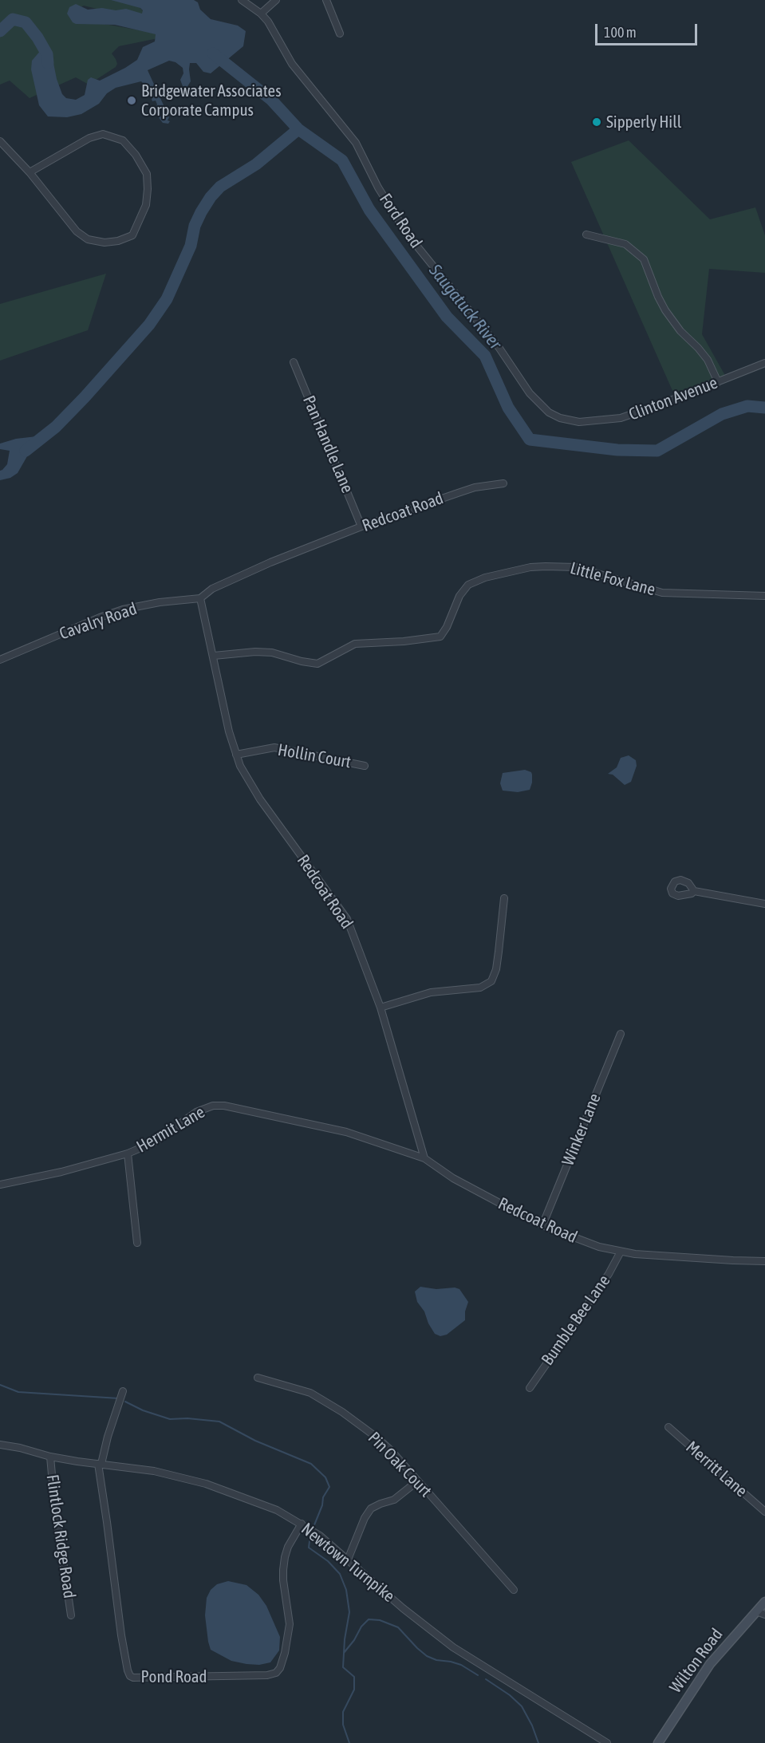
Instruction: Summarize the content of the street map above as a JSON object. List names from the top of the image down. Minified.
{"streets":{"main road":["Wilton Road"],"street":["Ford Road","Clinton Avenue","Pan Handle Lane","Redcoat Road","Little Fox Lane","Cavalry Road","Hollin Court","Hermit Lane","Winker Lane","Bumble Bee Lane","Pin Oak Court","Merritt Lane","Flintlock Ridge Road","Newtown Turnpike","Pond Road"]},"crossings":[["Ford Road","Clinton Avenue"],["Pan Handle Lane","Redcoat Road"],["Redcoat Road","Little Fox Lane"],["Redcoat Road","Cavalry Road"],["Redcoat Road","Hollin Court"],["Redcoat Road","Hermit Lane"],["Redcoat Road","Winker Lane"],["Redcoat Road","Bumble Bee Lane"],["Flintlock Ridge Road","Newtown Turnpike"],["Newtown Turnpike","Pond Road"]],"water":["Saugatuck River"],"places":["Bridgewater Associates Corporate Campus","Sipperly Hill"],"scale_bar":"100 m"}
